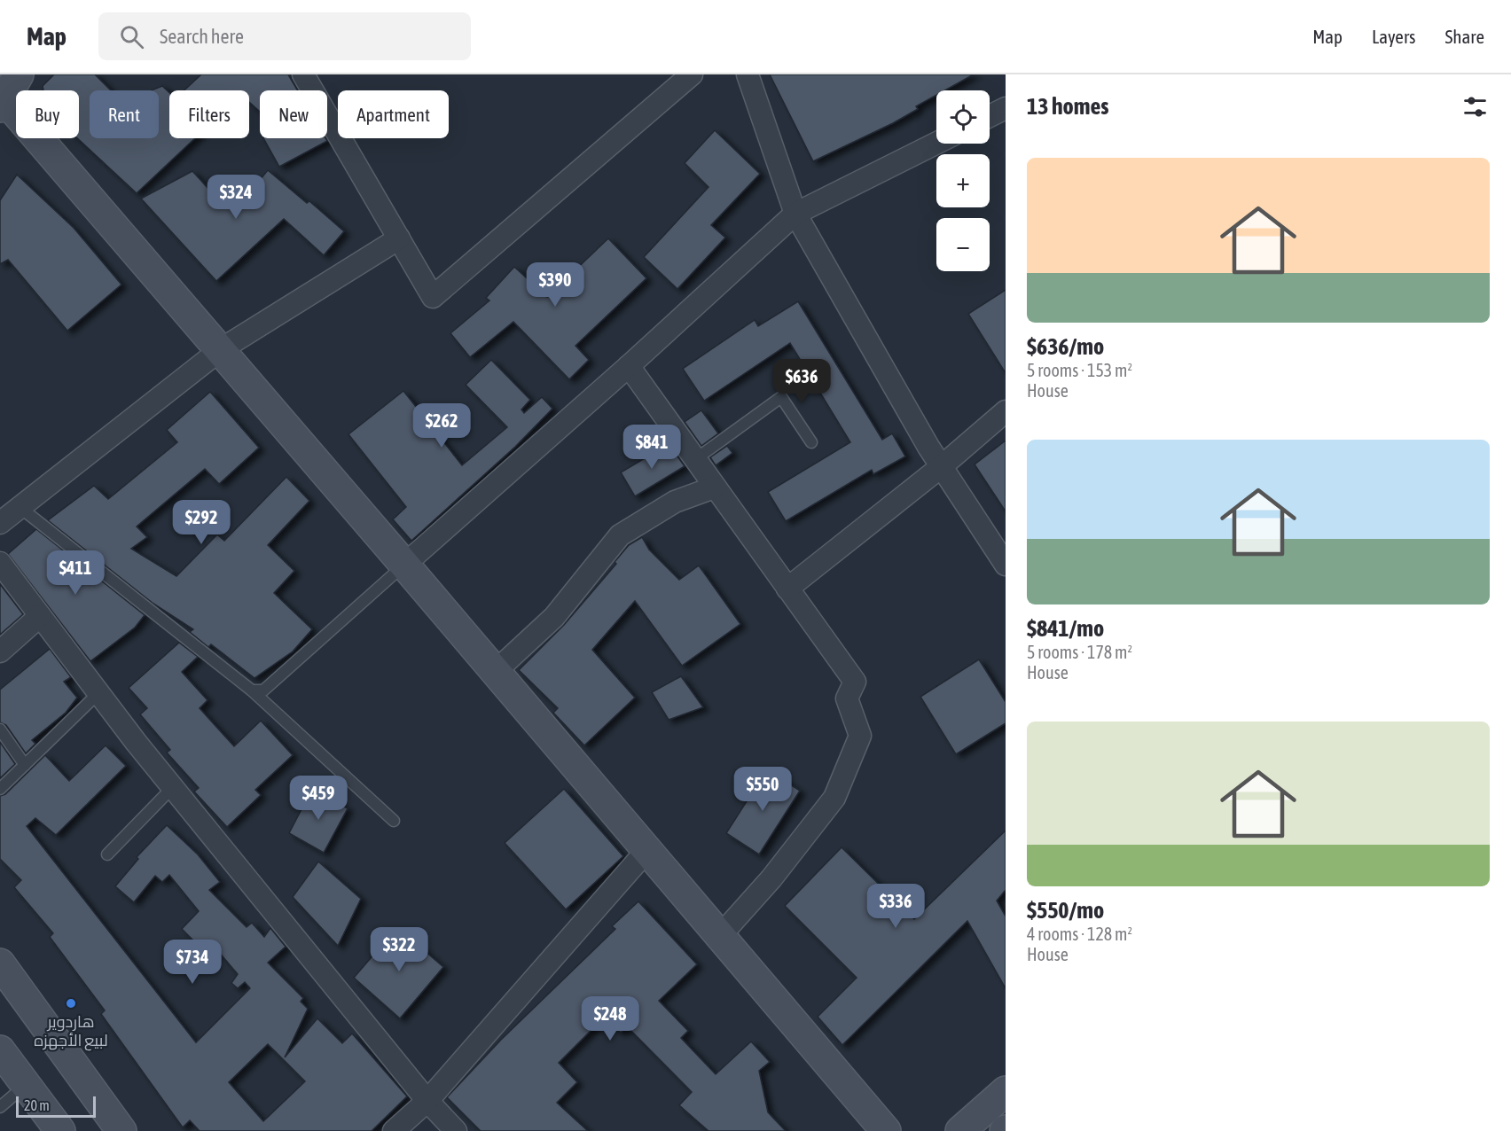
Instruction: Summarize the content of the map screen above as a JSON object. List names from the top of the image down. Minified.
{"places":["هاردوير لبيع الأجهزه"],"scale_bar":"20 m","page":{"header":"Map","search":"Search here","nav":["Map","Layers","Share"],"heading":"13 homes","map_buttons":["+","−"],"chip":["Buy","Rent","Filters","New","Apartment"],"list":[{"name":"$636/mo","note":"5 rooms · 153 m² · House"},{"name":"$841/mo","note":"5 rooms · 178 m² · House"},{"name":"$550/mo","note":"4 rooms · 128 m² · House"}],"price":["$324","$390","$636","$262","$841","$292","$411","$550","$459","$336","$322","$734","$248"],"scale":"20 m"}}
